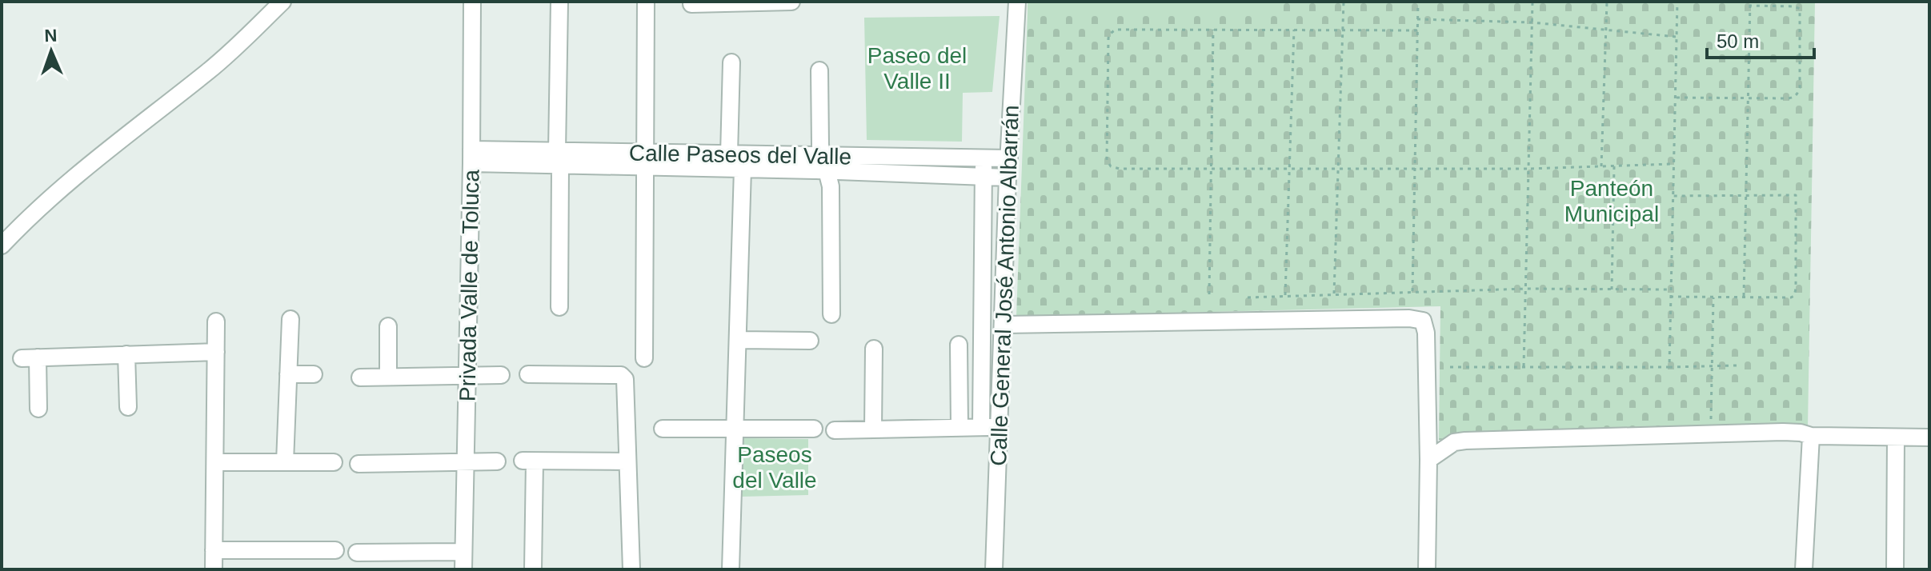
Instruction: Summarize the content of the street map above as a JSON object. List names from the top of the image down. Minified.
{"streets":{"street":["Calle Paseos del Valle","Privada Valle de Toluca","Calle General José Antonio Albarrán"]},"crossings":[["Calle Paseos del Valle","Privada Valle de Toluca"],["Calle Paseos del Valle","Calle General José Antonio Albarrán"]],"parks":["Paseo del Valle II","Panteón Municipal","Paseos del Valle"],"scale_bar":"50 m","north":"top"}
